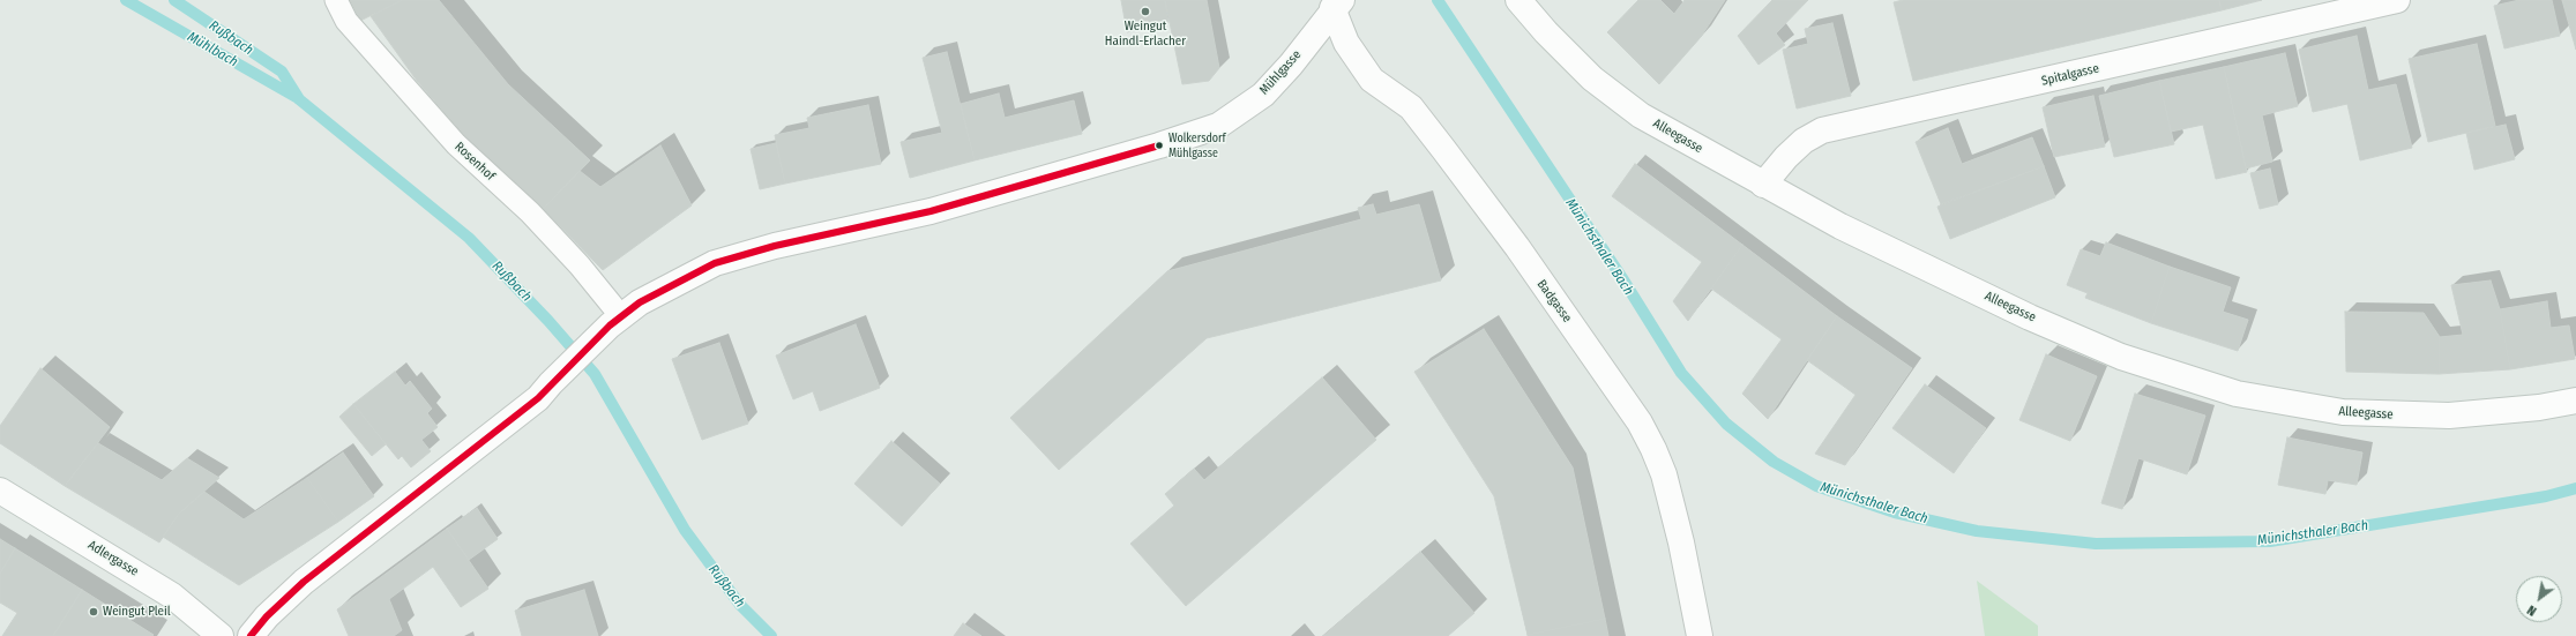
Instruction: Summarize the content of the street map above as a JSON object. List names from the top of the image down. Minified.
{"streets":{"street":["Mühlgasse","Spitalgasse","Alleegasse","Badgasse","Adlergasse"],"lane":["Rosenhof"]},"crossings":[["Mühlgasse","Rosenhof"],["Mühlgasse","Badgasse"],["Spitalgasse","Alleegasse"]],"water":["Rußbach","Mühlbach","Münichsthaler Bach"],"places":["Weingut Haindl-Erlacher","Wolkersdorf Mühlgasse","Weingut Pleil"],"north":"bottom left"}
